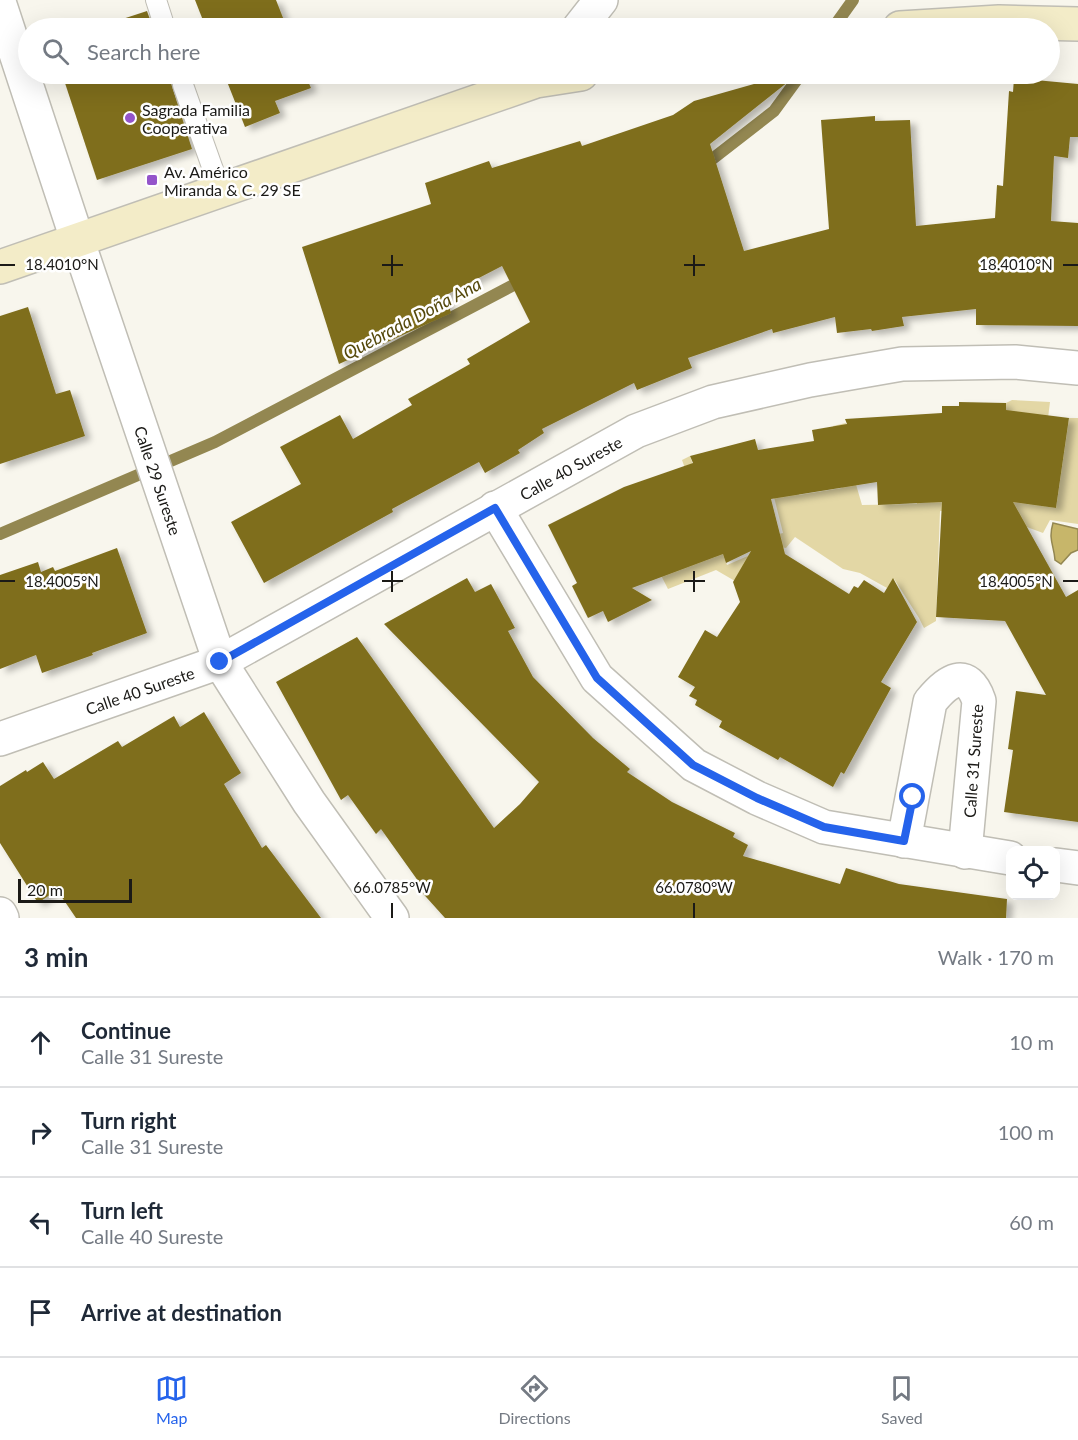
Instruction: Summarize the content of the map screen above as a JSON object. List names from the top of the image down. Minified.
{"streets":{"street":["Calle 40 Sureste","Calle 29 Sureste","Calle 31 Sureste"]},"crossings":[["Calle 40 Sureste","Calle 29 Sureste"]],"water":["Quebrada Doña Ana"],"places":{"other":["Sagrada Familia Cooperativa"],"transit":["Av. Américo Miranda & C. 29 SE"]},"scale_bar":"20 m","page":{"search":"Search here","scale":"20 m","heading":["3 min","Walk · 170 m"],"list":[["Continue","Calle 31 Sureste","10 m"],["Turn right","Calle 31 Sureste","100 m"],["Turn left","Calle 40 Sureste","60 m"],"Arrive at destination"],"nav":["Map","Directions","Saved"]},"coordinates":["18.4010°N","18.4005°N","66.0785°W","66.0780°W"]}
